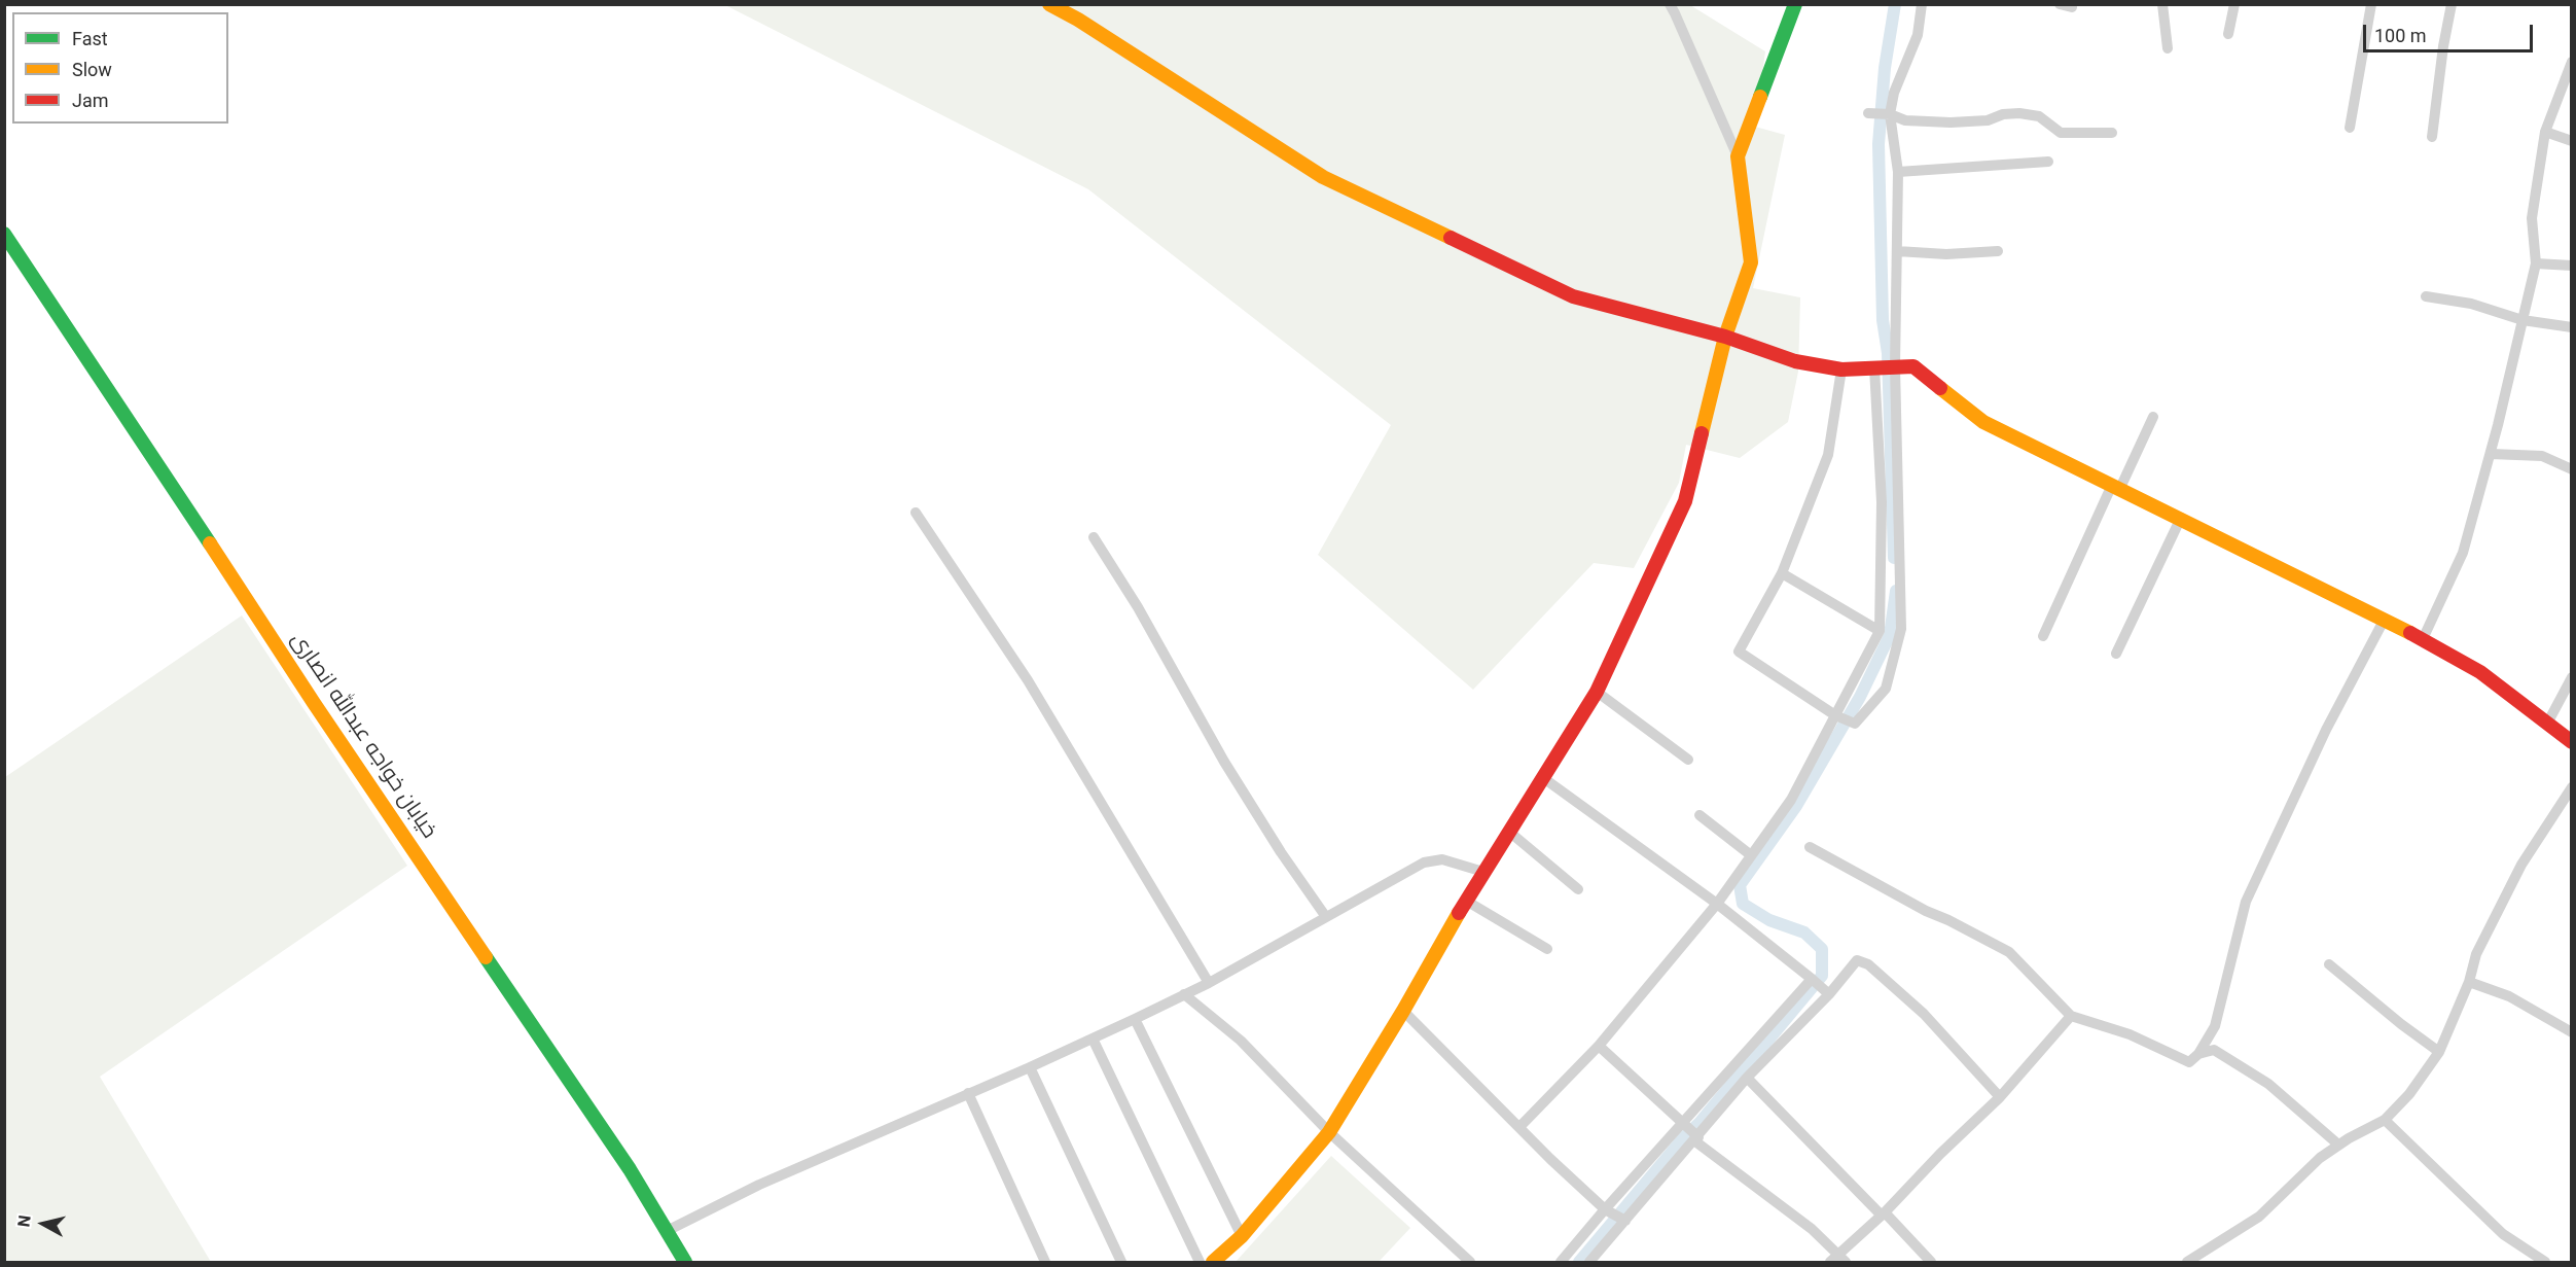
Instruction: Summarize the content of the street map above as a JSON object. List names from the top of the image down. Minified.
{"streets":{"street":["خیابان خواجه عبدالله انصاری"]},"legend":["Fast","Slow","Jam"],"scale_bar":"100 m","north":"left"}
